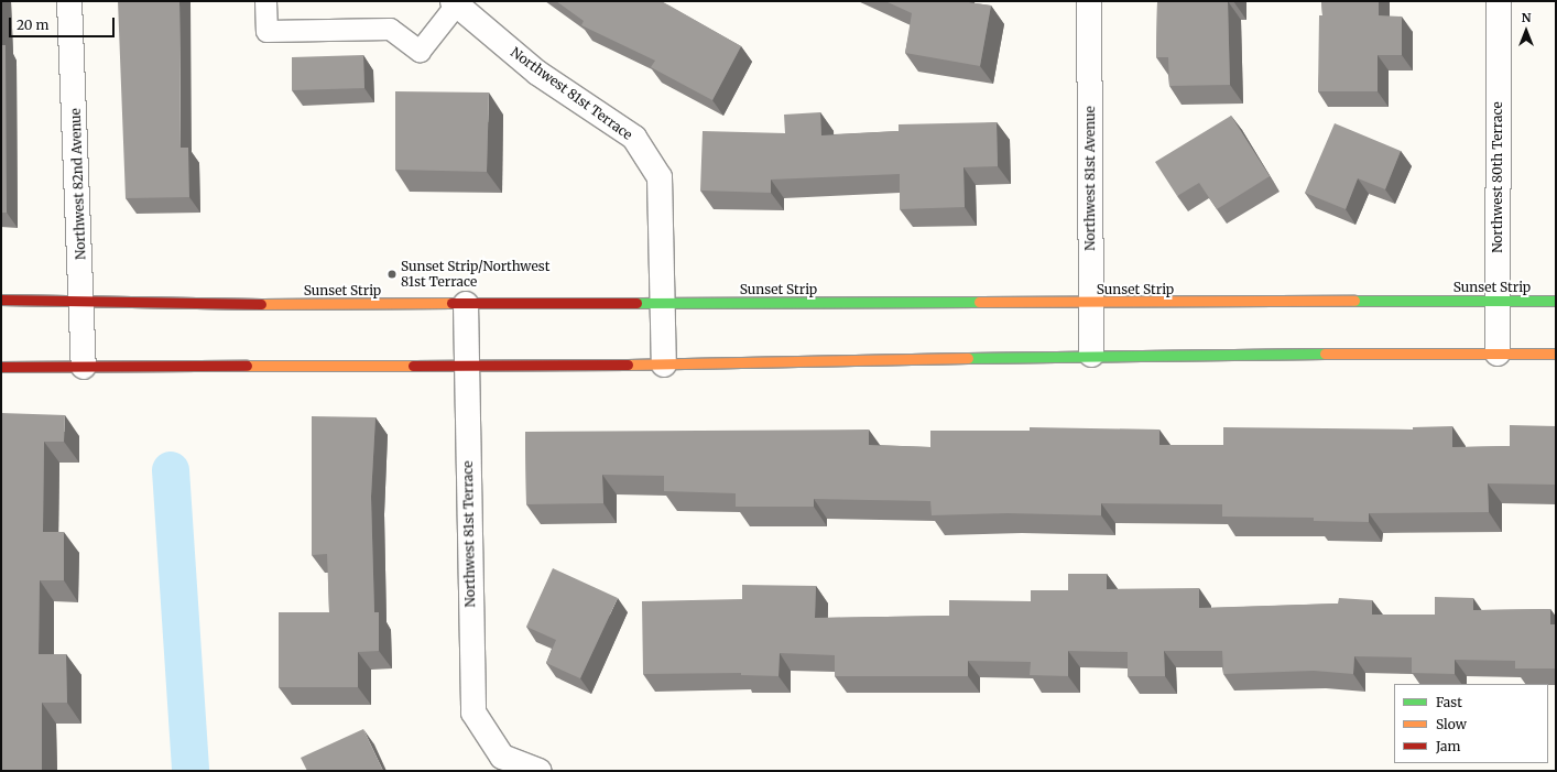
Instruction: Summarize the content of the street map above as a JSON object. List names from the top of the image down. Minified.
{"streets":{"street":["Northwest 81st Terrace","Northwest 80th Terrace","Northwest 81st Avenue","Northwest 82nd Avenue","Sunset Strip"]},"crossings":[["Northwest 81st Terrace","Sunset Strip"],["Northwest 80th Terrace","Sunset Strip"],["Northwest 81st Avenue","Sunset Strip"],["Northwest 82nd Avenue","Sunset Strip"]],"places":["Sunset Strip/Northwest 81st Terrace"],"legend":["Fast","Slow","Jam"],"scale_bar":"20 m","north":"top"}
